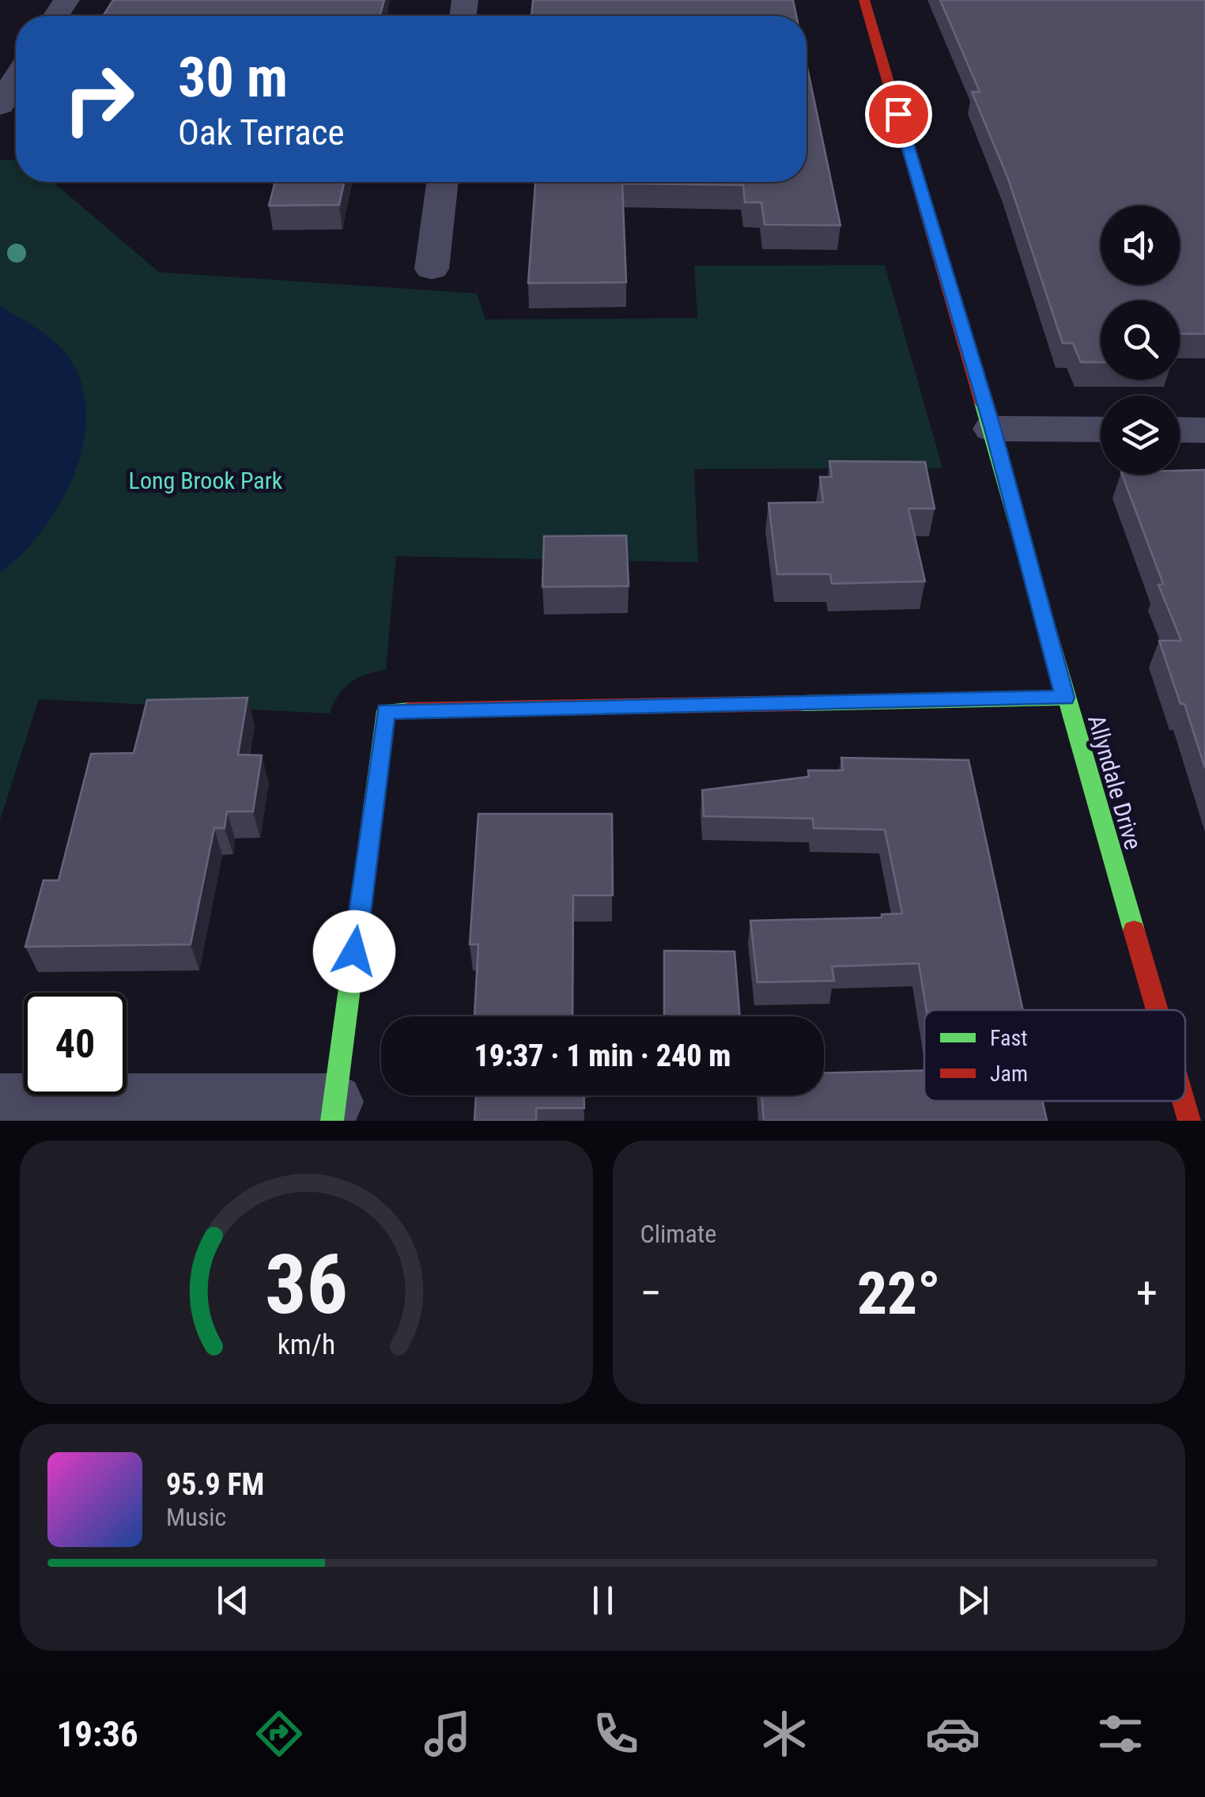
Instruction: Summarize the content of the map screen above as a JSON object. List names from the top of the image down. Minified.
{"streets":{"street":["Allyndale Drive"]},"parks":["Long Brook Park"],"legend":["Fast","Jam"],"page":{"turn":["30 m","Oak Terrace"],"limit":"40","trip":"19:37 · 1 min · 240 m","tile":"Climate","heat":["−","22°","+"],"song":["95.9 FM","Music"],"tabs":"19:36","gauge":["36","km/h"]}}
